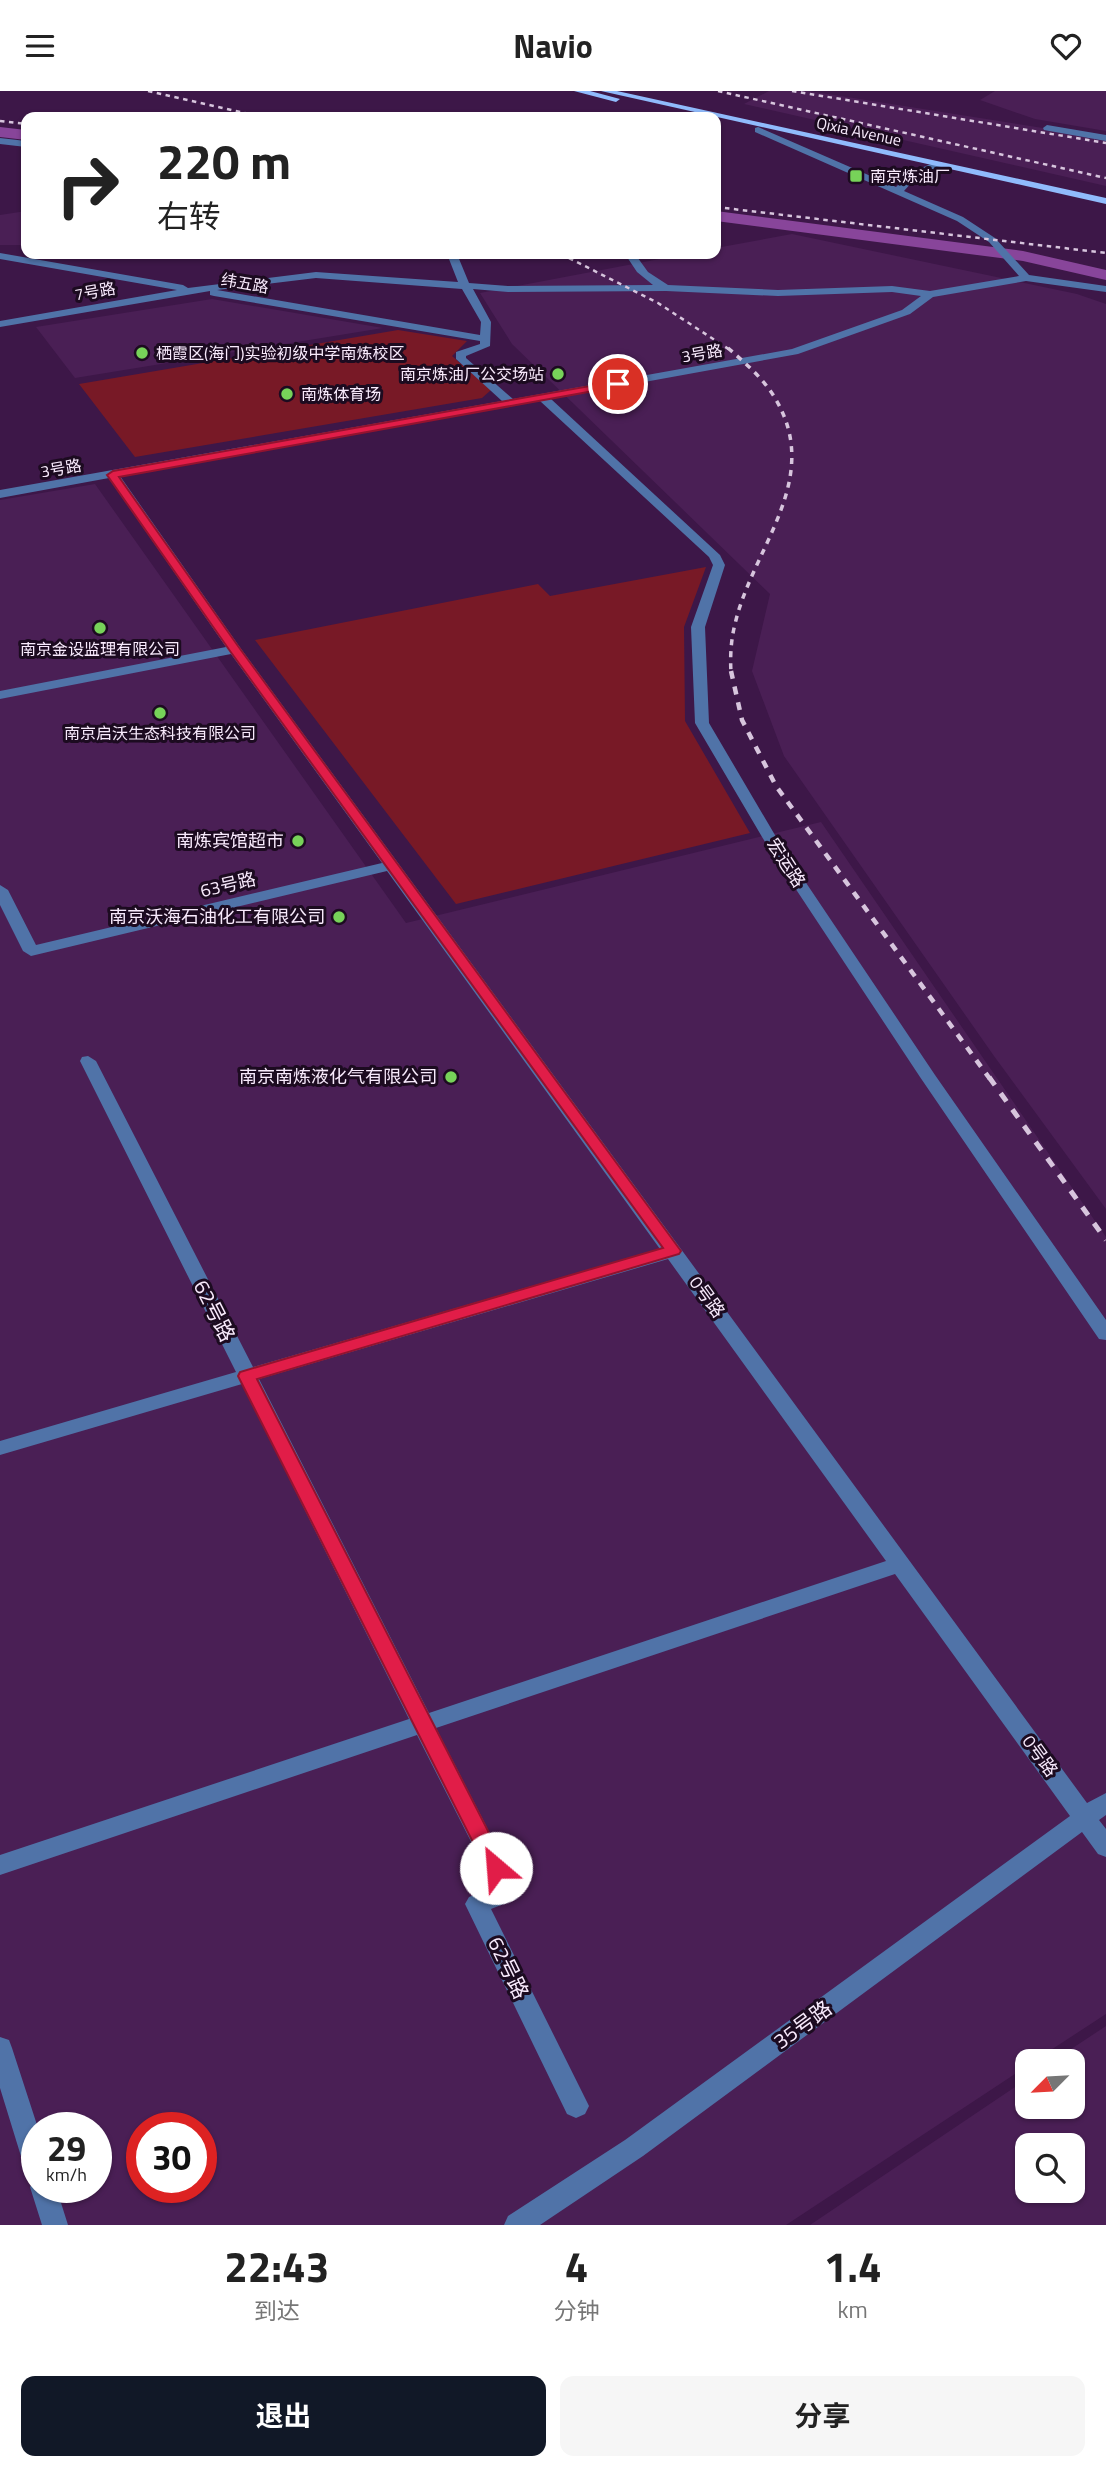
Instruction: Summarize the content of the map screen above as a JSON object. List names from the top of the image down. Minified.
{"streets":{"main road":["Qixia Avenue"],"street":["纬五路","7号路","3号路","宏运路","63号路","0号路","62号路","35号路"]},"crossings":[["纬五路","7号路"],["3号路","宏运路"],["3号路","0号路"],["63号路","0号路"],["0号路","35号路"]],"places":{"transit":["南京炼油厂"],"other":["栖霞区(海门)实验初级中学南炼校区","南京炼油厂公交场站","南炼体育场","南京金设监理有限公司","南京启沃生态科技有限公司","南炼宾馆超市","南京沃海石油化工有限公司","南京南炼液化气有限公司"]},"north":"bottom left","page":{"header":"Navio","turn":["220 m","右转"],"speed":"29 km/h","limit":"30","eta":["22:43","到达","4","分钟","1.4","km"],"buttons":["退出","分享"]}}
